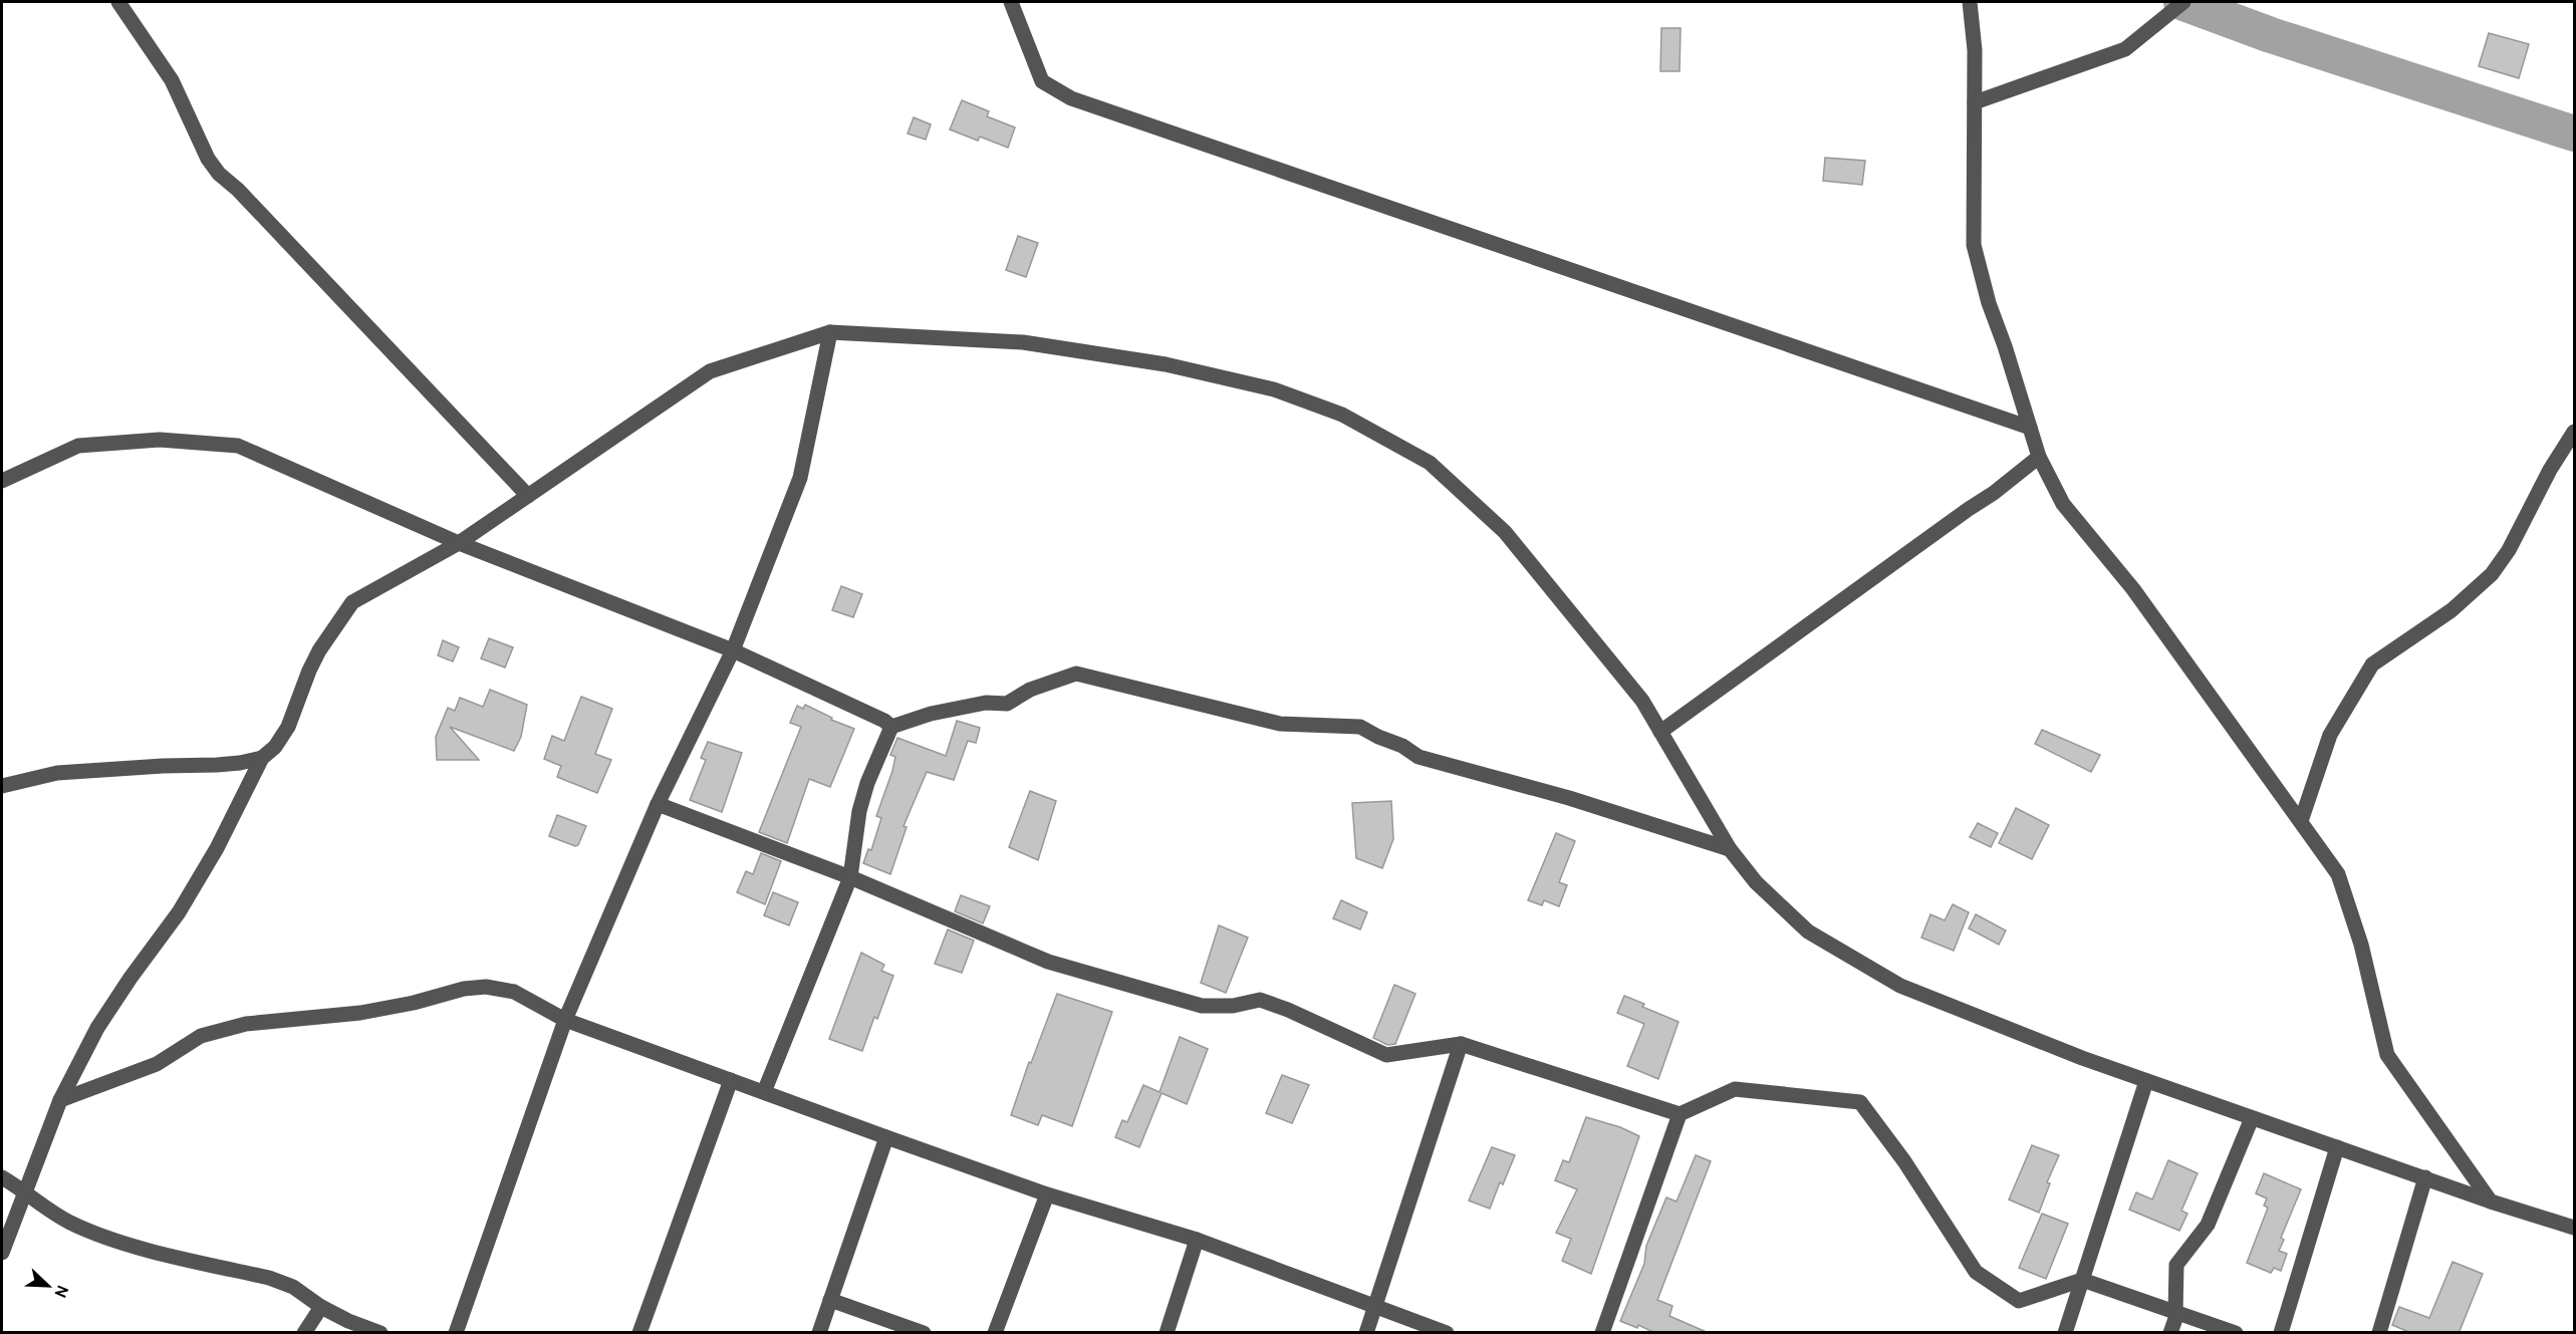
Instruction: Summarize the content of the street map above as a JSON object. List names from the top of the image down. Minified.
{"north":"bottom right"}
